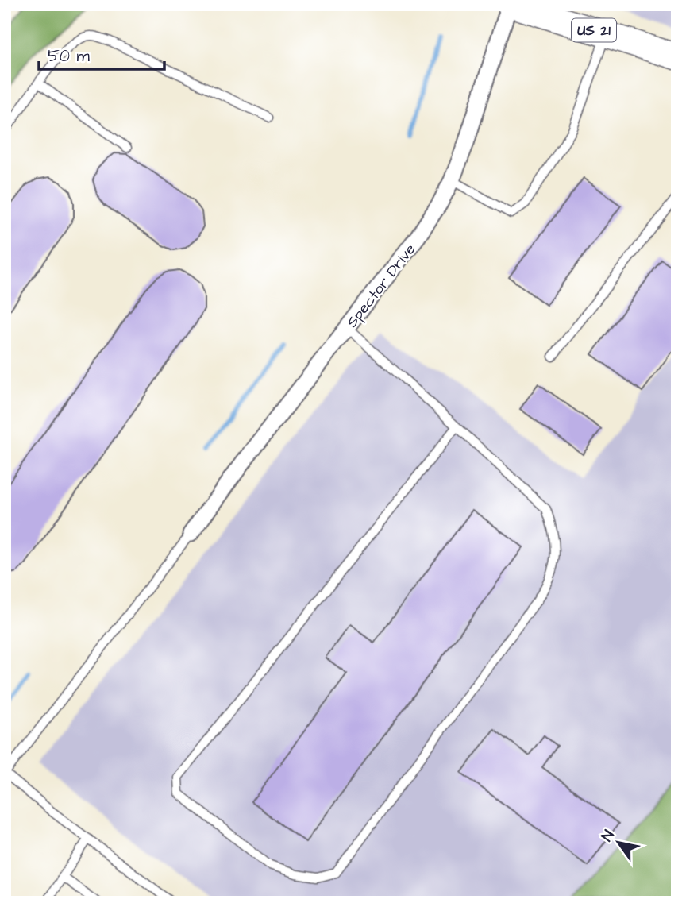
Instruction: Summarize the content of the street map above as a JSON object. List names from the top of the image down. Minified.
{"streets":{"main road":["US 21"],"street":["Spector Drive"]},"crossings":[["US 21","Spector Drive"]],"scale_bar":"50 m","north":"top left"}
